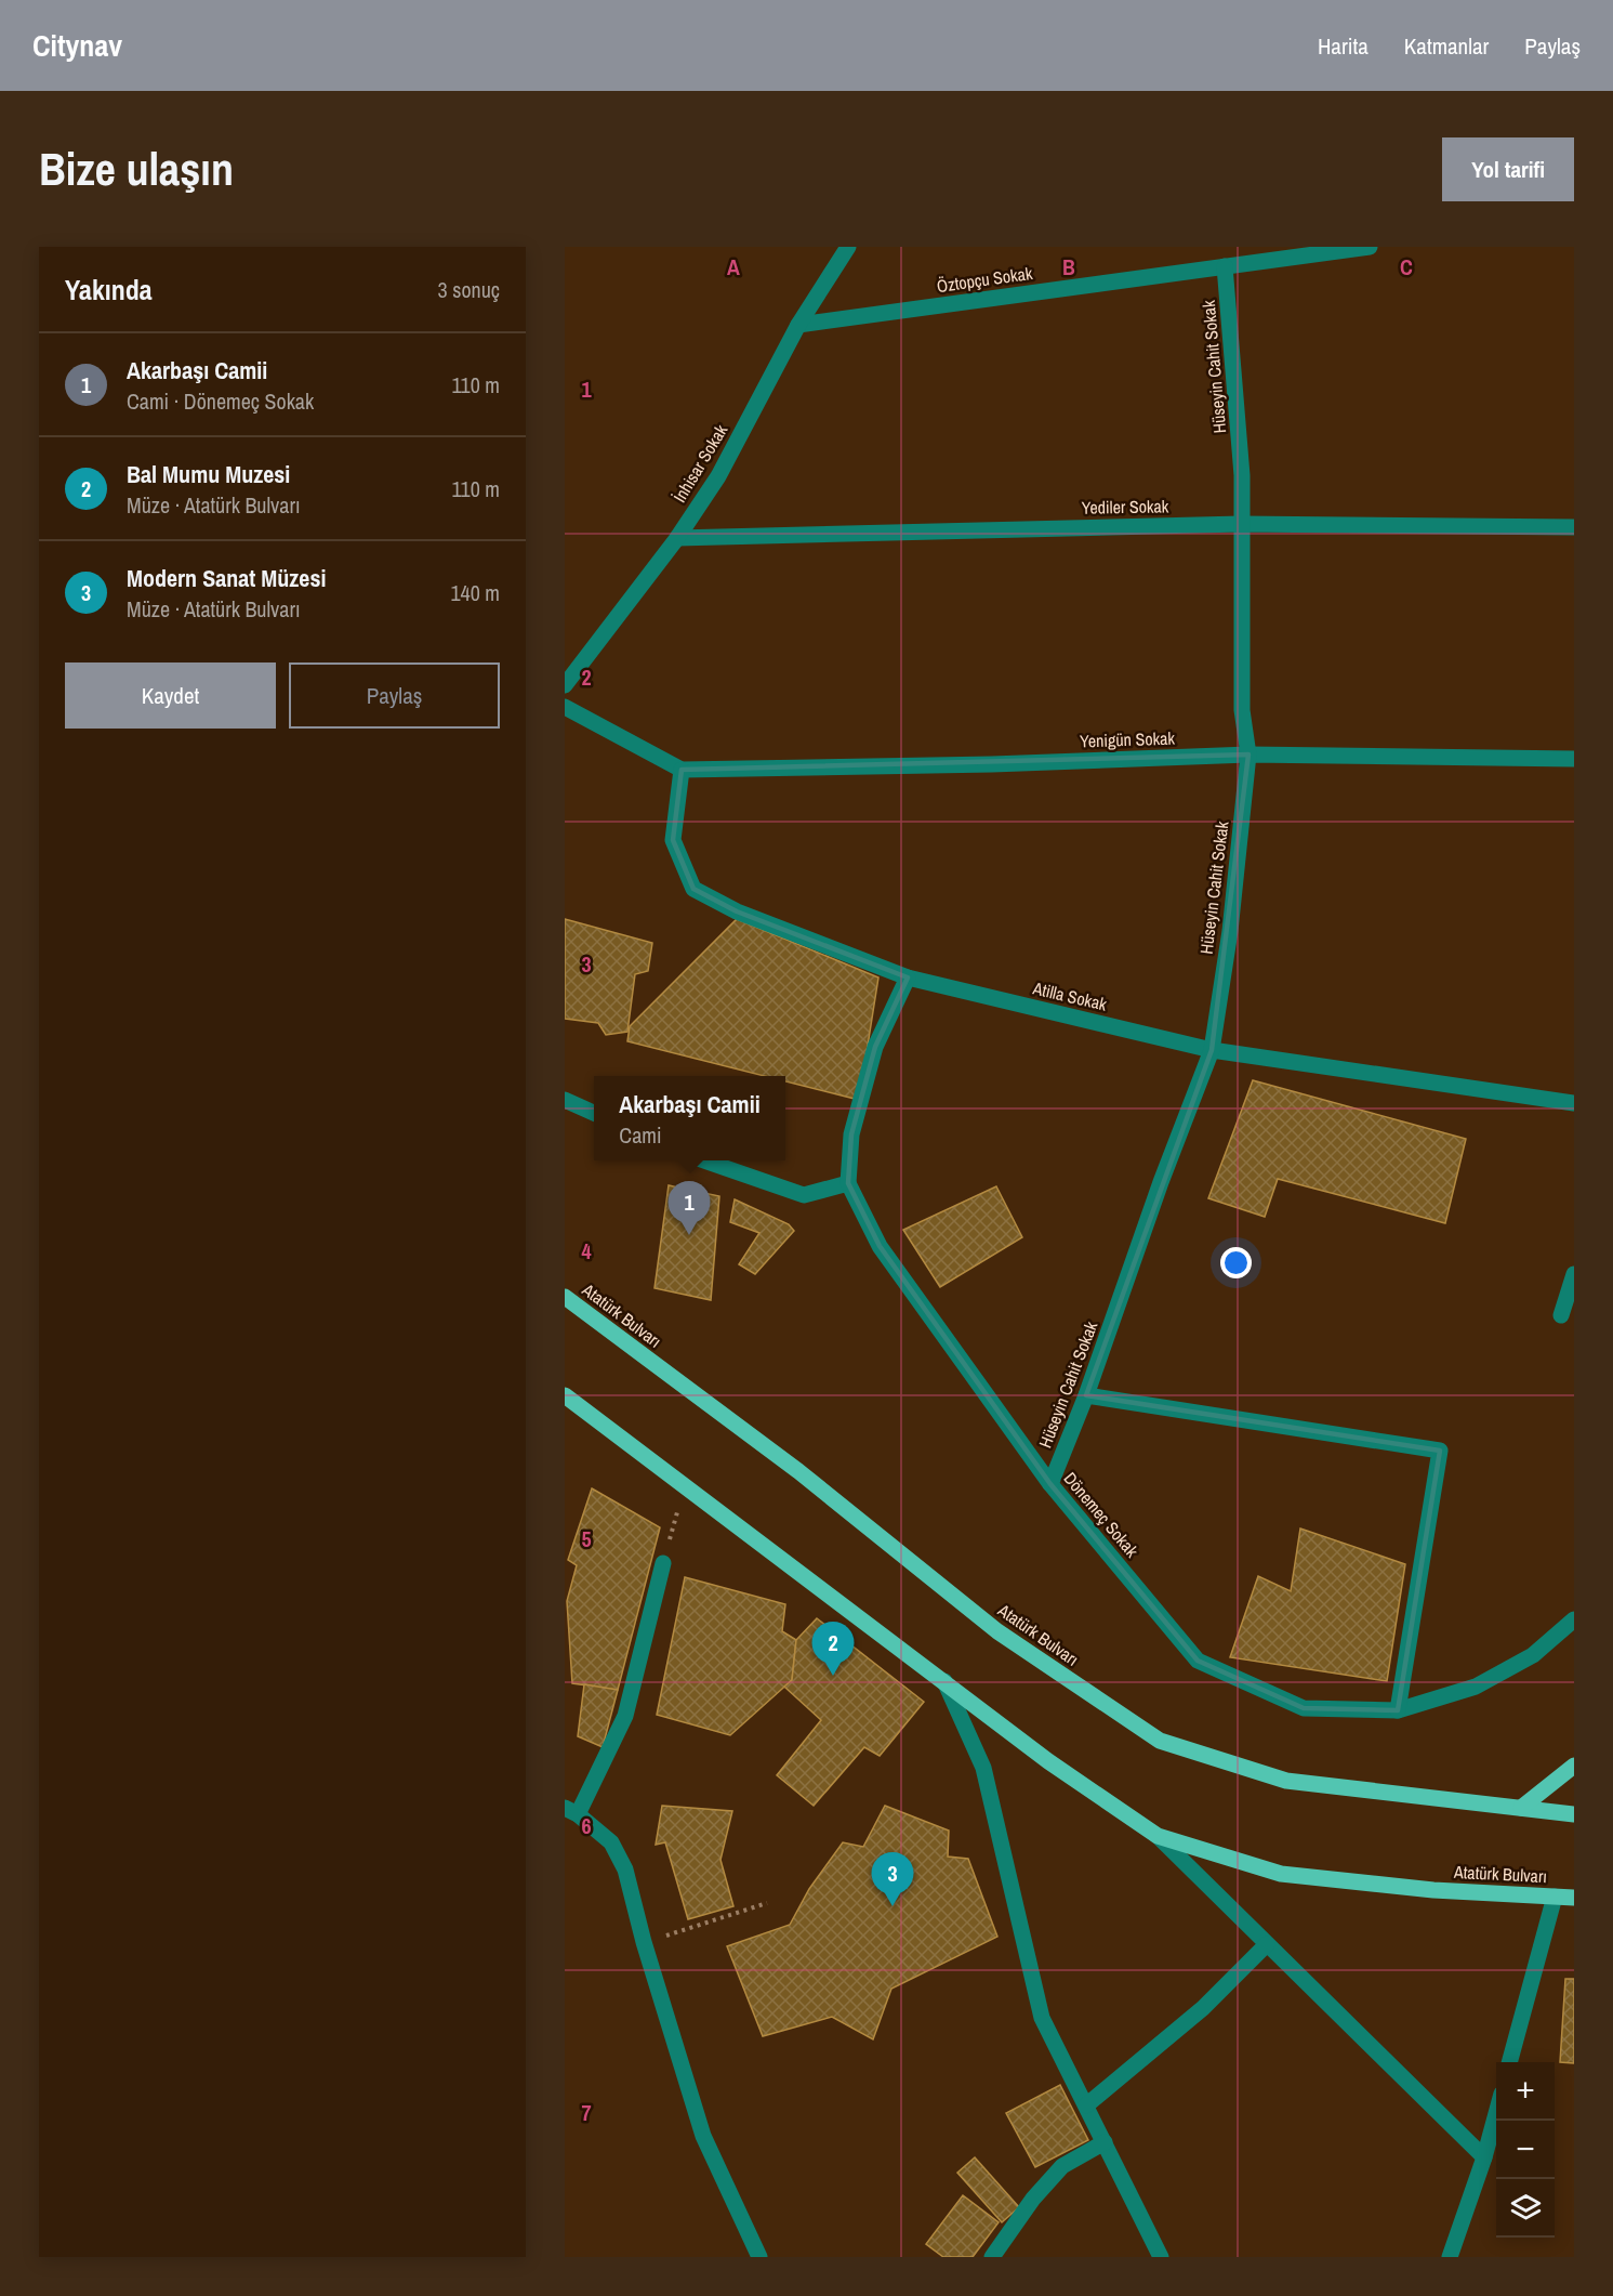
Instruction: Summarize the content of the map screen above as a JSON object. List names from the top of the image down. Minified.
{"streets":{"main road":["Atatürk Bulvarı"],"street":["Öztopçu Sokak","Hüseyin Cahit Sokak","İnhisar Sokak","Yediler Sokak","Yenigün Sokak","Atilla Sokak","Dönemeç Sokak"]},"crossings":[["Öztopçu Sokak","Hüseyin Cahit Sokak"],["Öztopçu Sokak","İnhisar Sokak"],["Hüseyin Cahit Sokak","Yediler Sokak"],["Hüseyin Cahit Sokak","Yenigün Sokak"],["Hüseyin Cahit Sokak","Atilla Sokak"],["Hüseyin Cahit Sokak","Dönemeç Sokak"],["İnhisar Sokak","Yediler Sokak"],["Yenigün Sokak","Atilla Sokak"]],"page":{"header":"Citynav","nav":["Harita","Katmanlar","Paylaş"],"buttons":["Yol tarifi",["Kaydet","Paylaş"]],"title":"Bize ulaşın","heading":["Yakında","3 sonuç"],"list":[{"mark":"1","name":"Akarbaşı Camii","note":"Cami · Dönemeç Sokak","value":"110 m"},{"mark":"2","name":"Bal Mumu Muzesi","note":"Müze · Atatürk Bulvarı","value":"110 m"},{"mark":"3","name":"Modern Sanat Müzesi","note":"Müze · Atatürk Bulvarı","value":"140 m"}],"popup":["Akarbaşı Camii","Cami"],"pins":["1","2","3"],"map_buttons":["+","−"]},"grid":{"columns":["A","B","C"],"rows":["1","2","3","4","5","6","7"]}}
